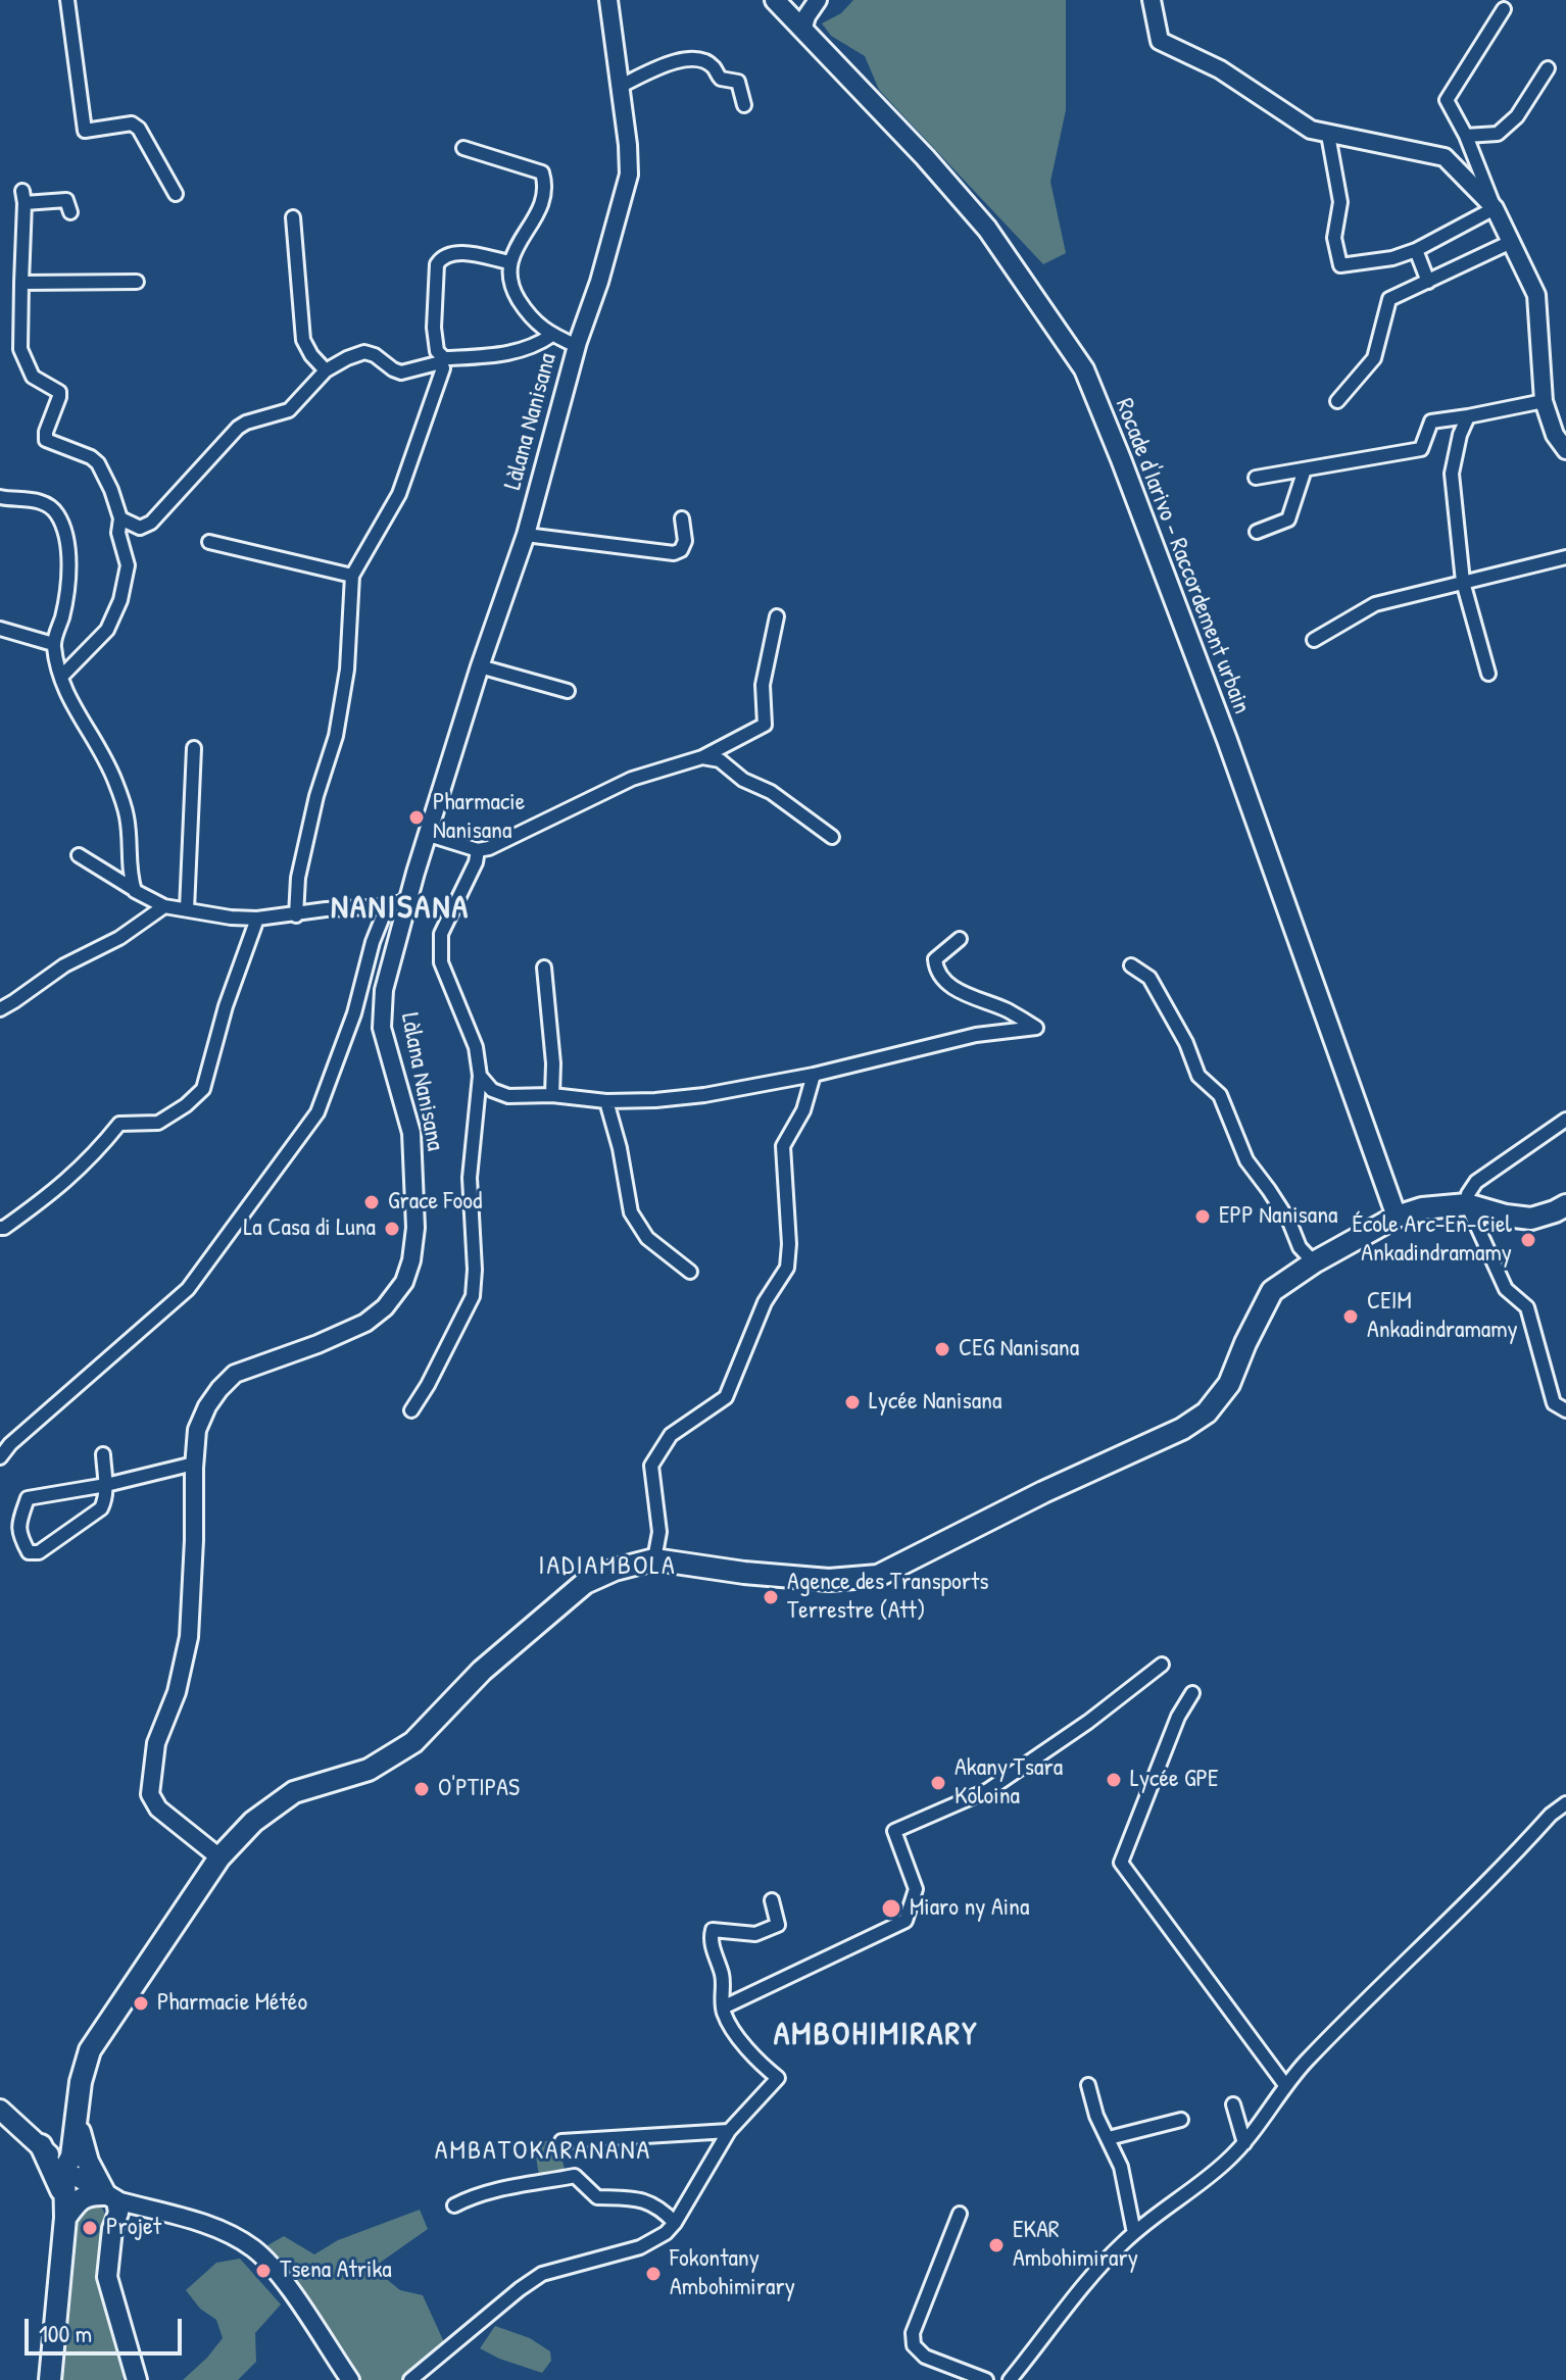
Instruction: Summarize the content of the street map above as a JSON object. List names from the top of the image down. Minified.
{"streets":{"main road":["Rocade d'Iarivo - Raccordement urbain"],"street":["Làlana Nanisana"]},"districts":["NANISANA","IADIAMBOLA","AMBOHIMIRARY","AMBATOKARANANA"],"places":["Pharmacie Nanisana","Grace Food","EPP Nanisana","La Casa di Luna","École Arc-En-Ciel Ankadindramamy","CEIM Ankadindramamy","CEG Nanisana","Lycée Nanisana","Agence des Transports Terrestre (Att)","Lycée GPE","Akany Tsara Koloina","O'PTIPAS","Miaro ny Aina","Pharmacie Météo","Projet","EKAR Ambohimirary","Tsena Atrika","Fokontany Ambohimirary"],"scale_bar":"100 m"}
